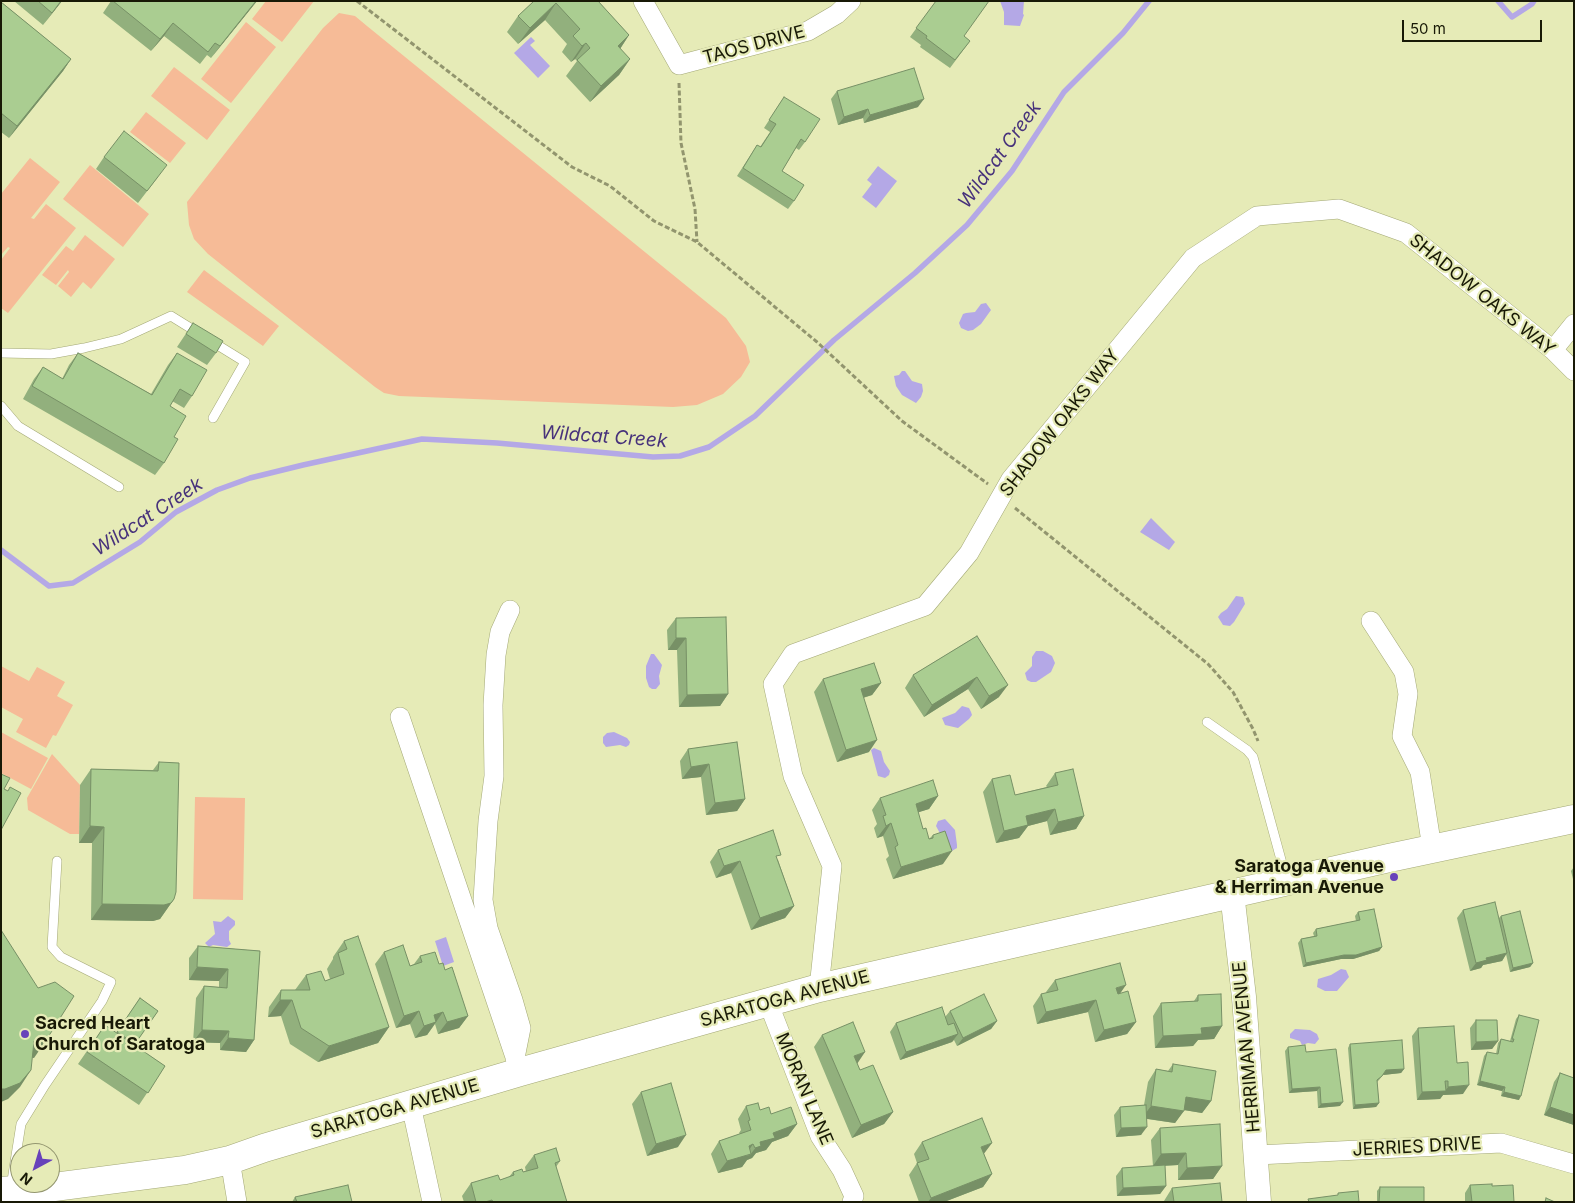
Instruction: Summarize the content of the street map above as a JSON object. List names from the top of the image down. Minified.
{"streets":{"main road":["SARATOGA AVENUE"],"street":["TAOS DRIVE","SHADOW OAKS WAY","HERRIMAN AVENUE","MORAN LANE","JERRIES DRIVE"]},"crossings":[["SHADOW OAKS WAY","SARATOGA AVENUE"],["SARATOGA AVENUE","HERRIMAN AVENUE"],["SARATOGA AVENUE","MORAN LANE"],["HERRIMAN AVENUE","JERRIES DRIVE"]],"water":["Wildcat Creek"],"places":["Saratoga Avenue & Herriman Avenue","Sacred Heart Church of Saratoga"],"scale_bar":"50 m","north":"bottom left"}
